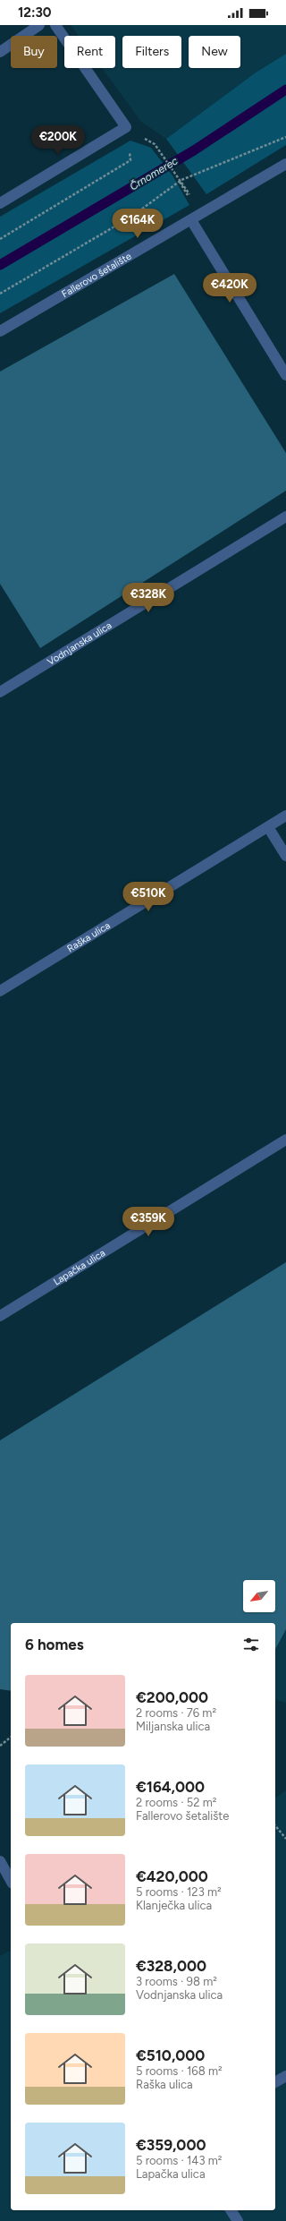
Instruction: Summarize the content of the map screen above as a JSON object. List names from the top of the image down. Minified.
{"streets":{"street":["Fallerovo šetalište","Vodnjanska ulica","Raška ulica","Lapačka ulica"]},"water":["Črnomerec"],"north":"bottom left","page":{"status":"12:30","chip":["Buy","Rent","Filters","New"],"price":["€200K","€164K","€420K","€328K","€510K","€359K"],"heading":"6 homes","list":[{"name":"€200,000","note":"2 rooms · 76 m² · Miljanska ulica"},{"name":"€164,000","note":"2 rooms · 52 m² · Fallerovo šetalište"},{"name":"€420,000","note":"5 rooms · 123 m² · Klanječka ulica"},{"name":"€328,000","note":"3 rooms · 98 m² · Vodnjanska ulica"},{"name":"€510,000","note":"5 rooms · 168 m² · Raška ulica"},{"name":"€359,000","note":"5 rooms · 143 m² · Lapačka ulica"}]}}
